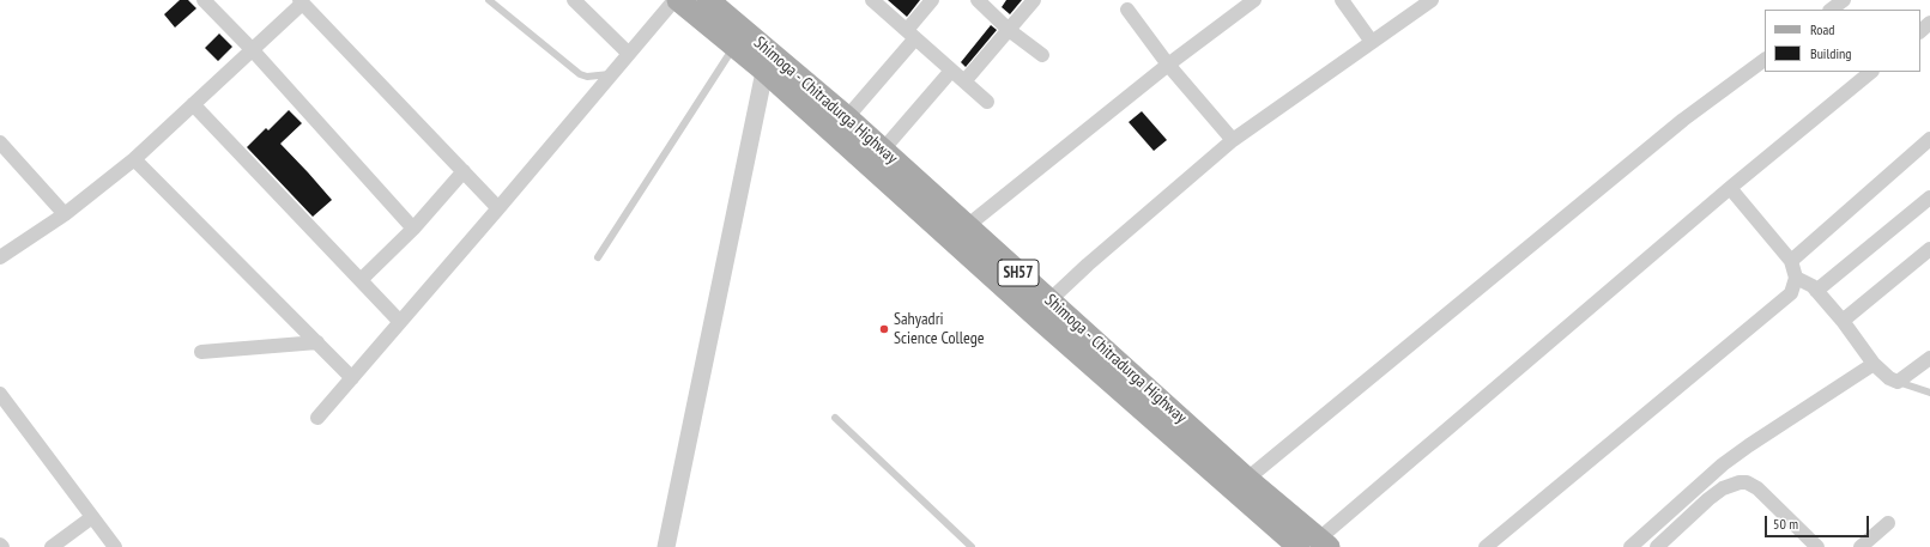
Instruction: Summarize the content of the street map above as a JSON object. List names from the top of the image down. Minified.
{"streets":{"main road":["Shimoga - Chitradurga Highway","SH57"]},"places":["Sahyadri Science College"],"legend":["Road","Building"],"scale_bar":"50 m"}
